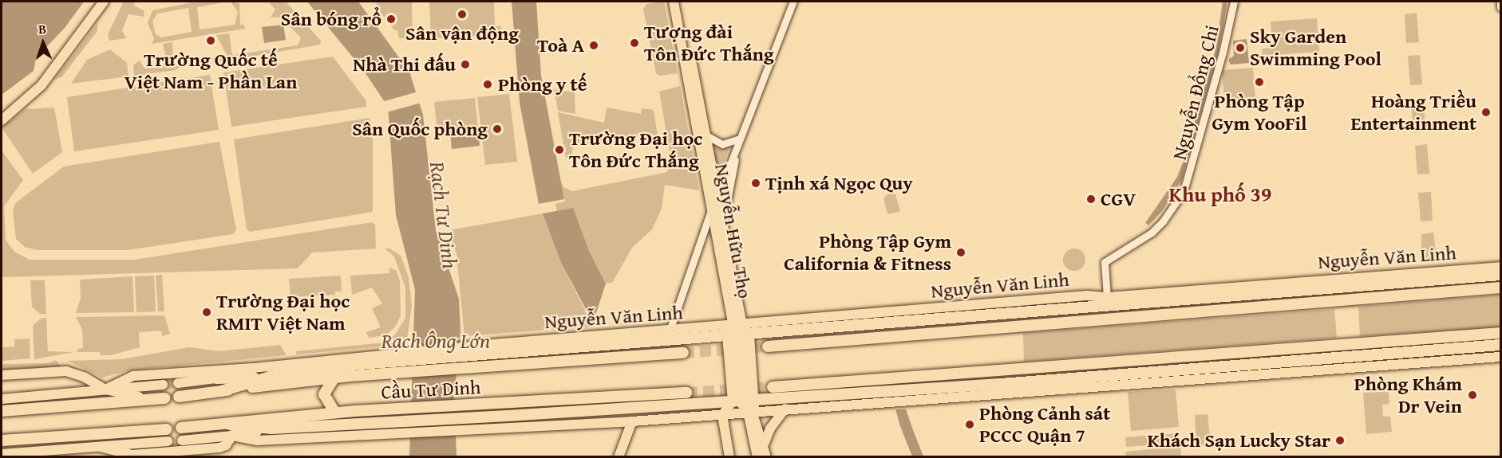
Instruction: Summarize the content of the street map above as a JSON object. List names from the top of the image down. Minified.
{"streets":{"highway":["Nguyễn Văn Linh","Cầu Tư Dinh"],"main road":["Nguyễn Hữu Thọ"],"street":["Nguyễn Đổng Chi"]},"crossings":[["Nguyễn Đổng Chi","Nguyễn Văn Linh"],["Nguyễn Hữu Thọ","Nguyễn Văn Linh"],["Nguyễn Văn Linh","Cầu Tư Dinh"]],"districts":["Khu phố 39"],"water":["Rạch Tư Dinh","Rạch Ông Lớn"],"places":["Sân vận động","Sân bóng rổ","Trường Quốc tế Việt Nam - Phần Lan","Tượng đài Tôn Đức Thắng","Toà A","Sky Garden Swimming Pool","Nhà Thi đấu","Phòng Tập Gym YooFil","Phòng y tế","Hoàng Triều Entertainment","Sân Quốc phòng","Trường Đại học Tôn Đức Thắng","Tịnh xá Ngọc Quy","CGV","Phòng Tập Gym California & Fitness","Trường Đại học RMIT Việt Nam","Phòng Khám Dr Vein","Phòng Cảnh sát PCCC Quận 7","Khách Sạn Lucky Star"],"north":"top"}
